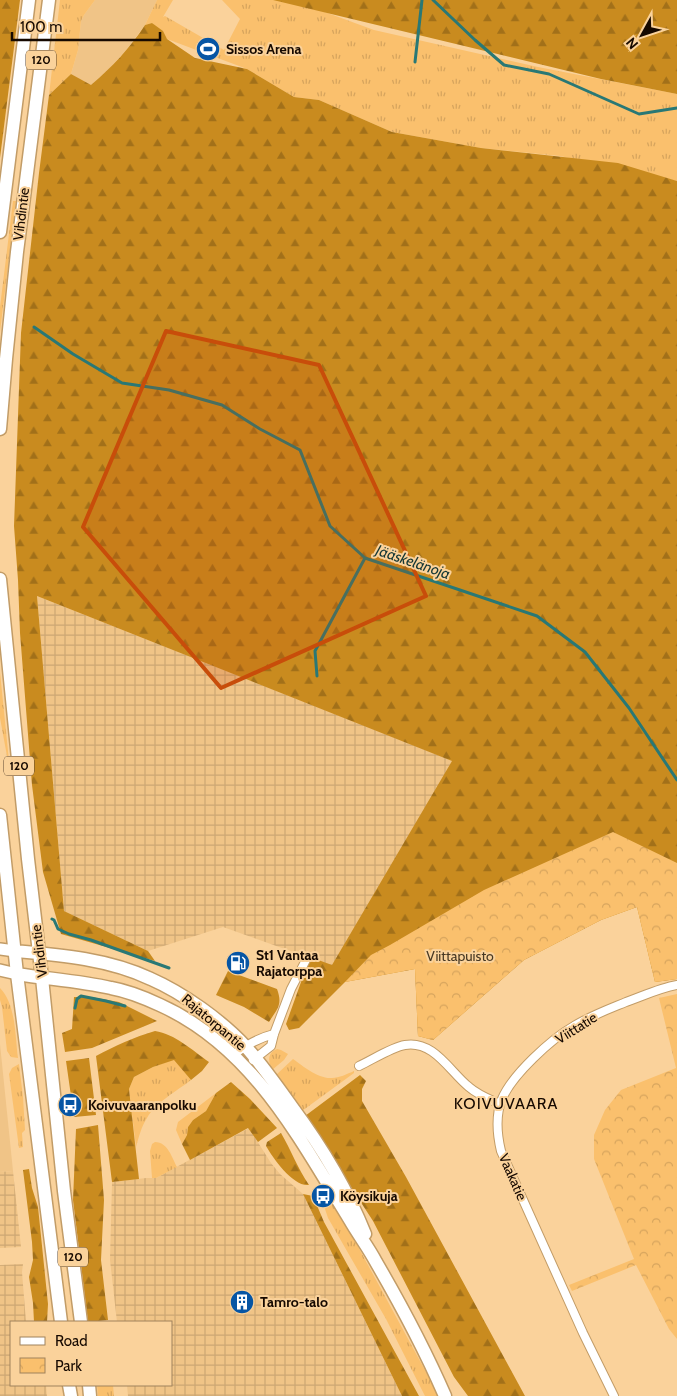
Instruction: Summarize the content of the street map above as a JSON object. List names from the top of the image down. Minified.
{"streets":{"main road":["120","Vihdintie","Rajatorpantie"],"street":["Viittatie","Vaakatie"]},"crossings":[["Vihdintie","Rajatorpantie"],["Viittatie","Vaakatie"]],"districts":["KOIVUVAARA"],"water":["Jääskelänoja"],"parks":["Viittapuisto"],"places":{"sports":["Sissos Arena"],"fuel station":["St1 Vantaa Rajatorppa"],"bus stop":["Koivuvaaranpolku","Köysikuja"],"building":["Tamro-talo"]},"legend":["Road","Park"],"scale_bar":"100 m","north":"bottom left"}
